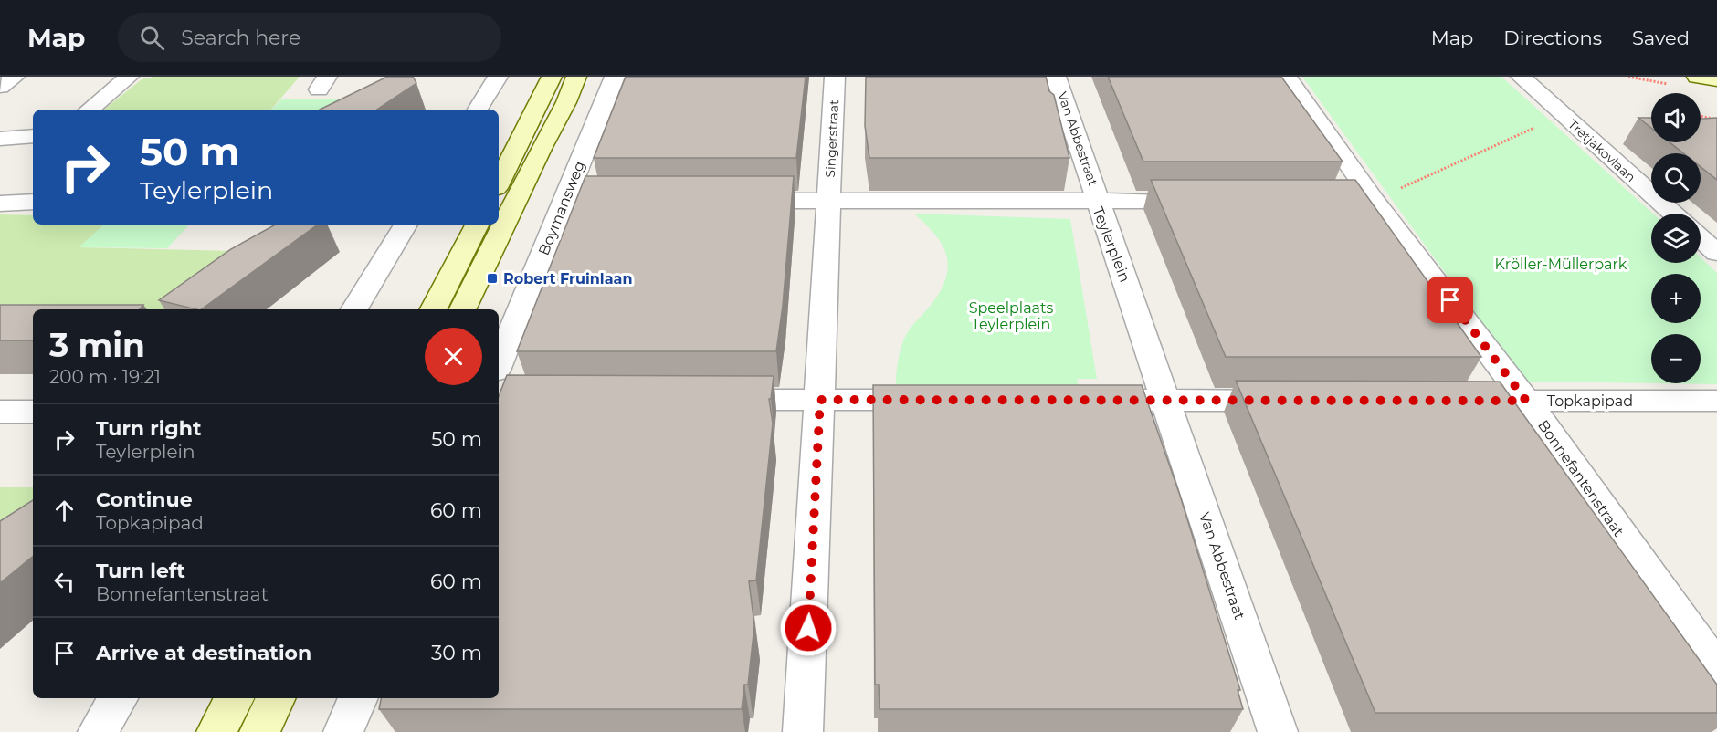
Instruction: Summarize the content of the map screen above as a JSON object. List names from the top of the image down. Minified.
{"streets":{"street":["Singerstraat","Van Abbestraat","Tretjakovlaan","Boymansweg","Teylerplein","Topkapipad","Bonnefantenstraat"]},"crossings":[["Singerstraat","Teylerplein"],["Van Abbestraat","Teylerplein"],["Topkapipad","Bonnefantenstraat"]],"parks":["Kröller-Müllerpark","Speelplaats Teylerplein"],"places":{"transit":["Robert Fruinlaan"]},"page":{"header":"Map","search":"Search here","nav":["Map","Directions","Saved"],"map_buttons":["+","−"],"turn":["50 m","Teylerplein"],"heading":["3 min","200 m · 19:21"],"list":[{"name":"Turn right","note":"Teylerplein","value":"50 m"},{"name":"Continue","note":"Topkapipad","value":"60 m"},{"name":"Turn left","note":"Bonnefantenstraat","value":"60 m"},{"name":"Arrive at destination","value":"30 m"}]}}
